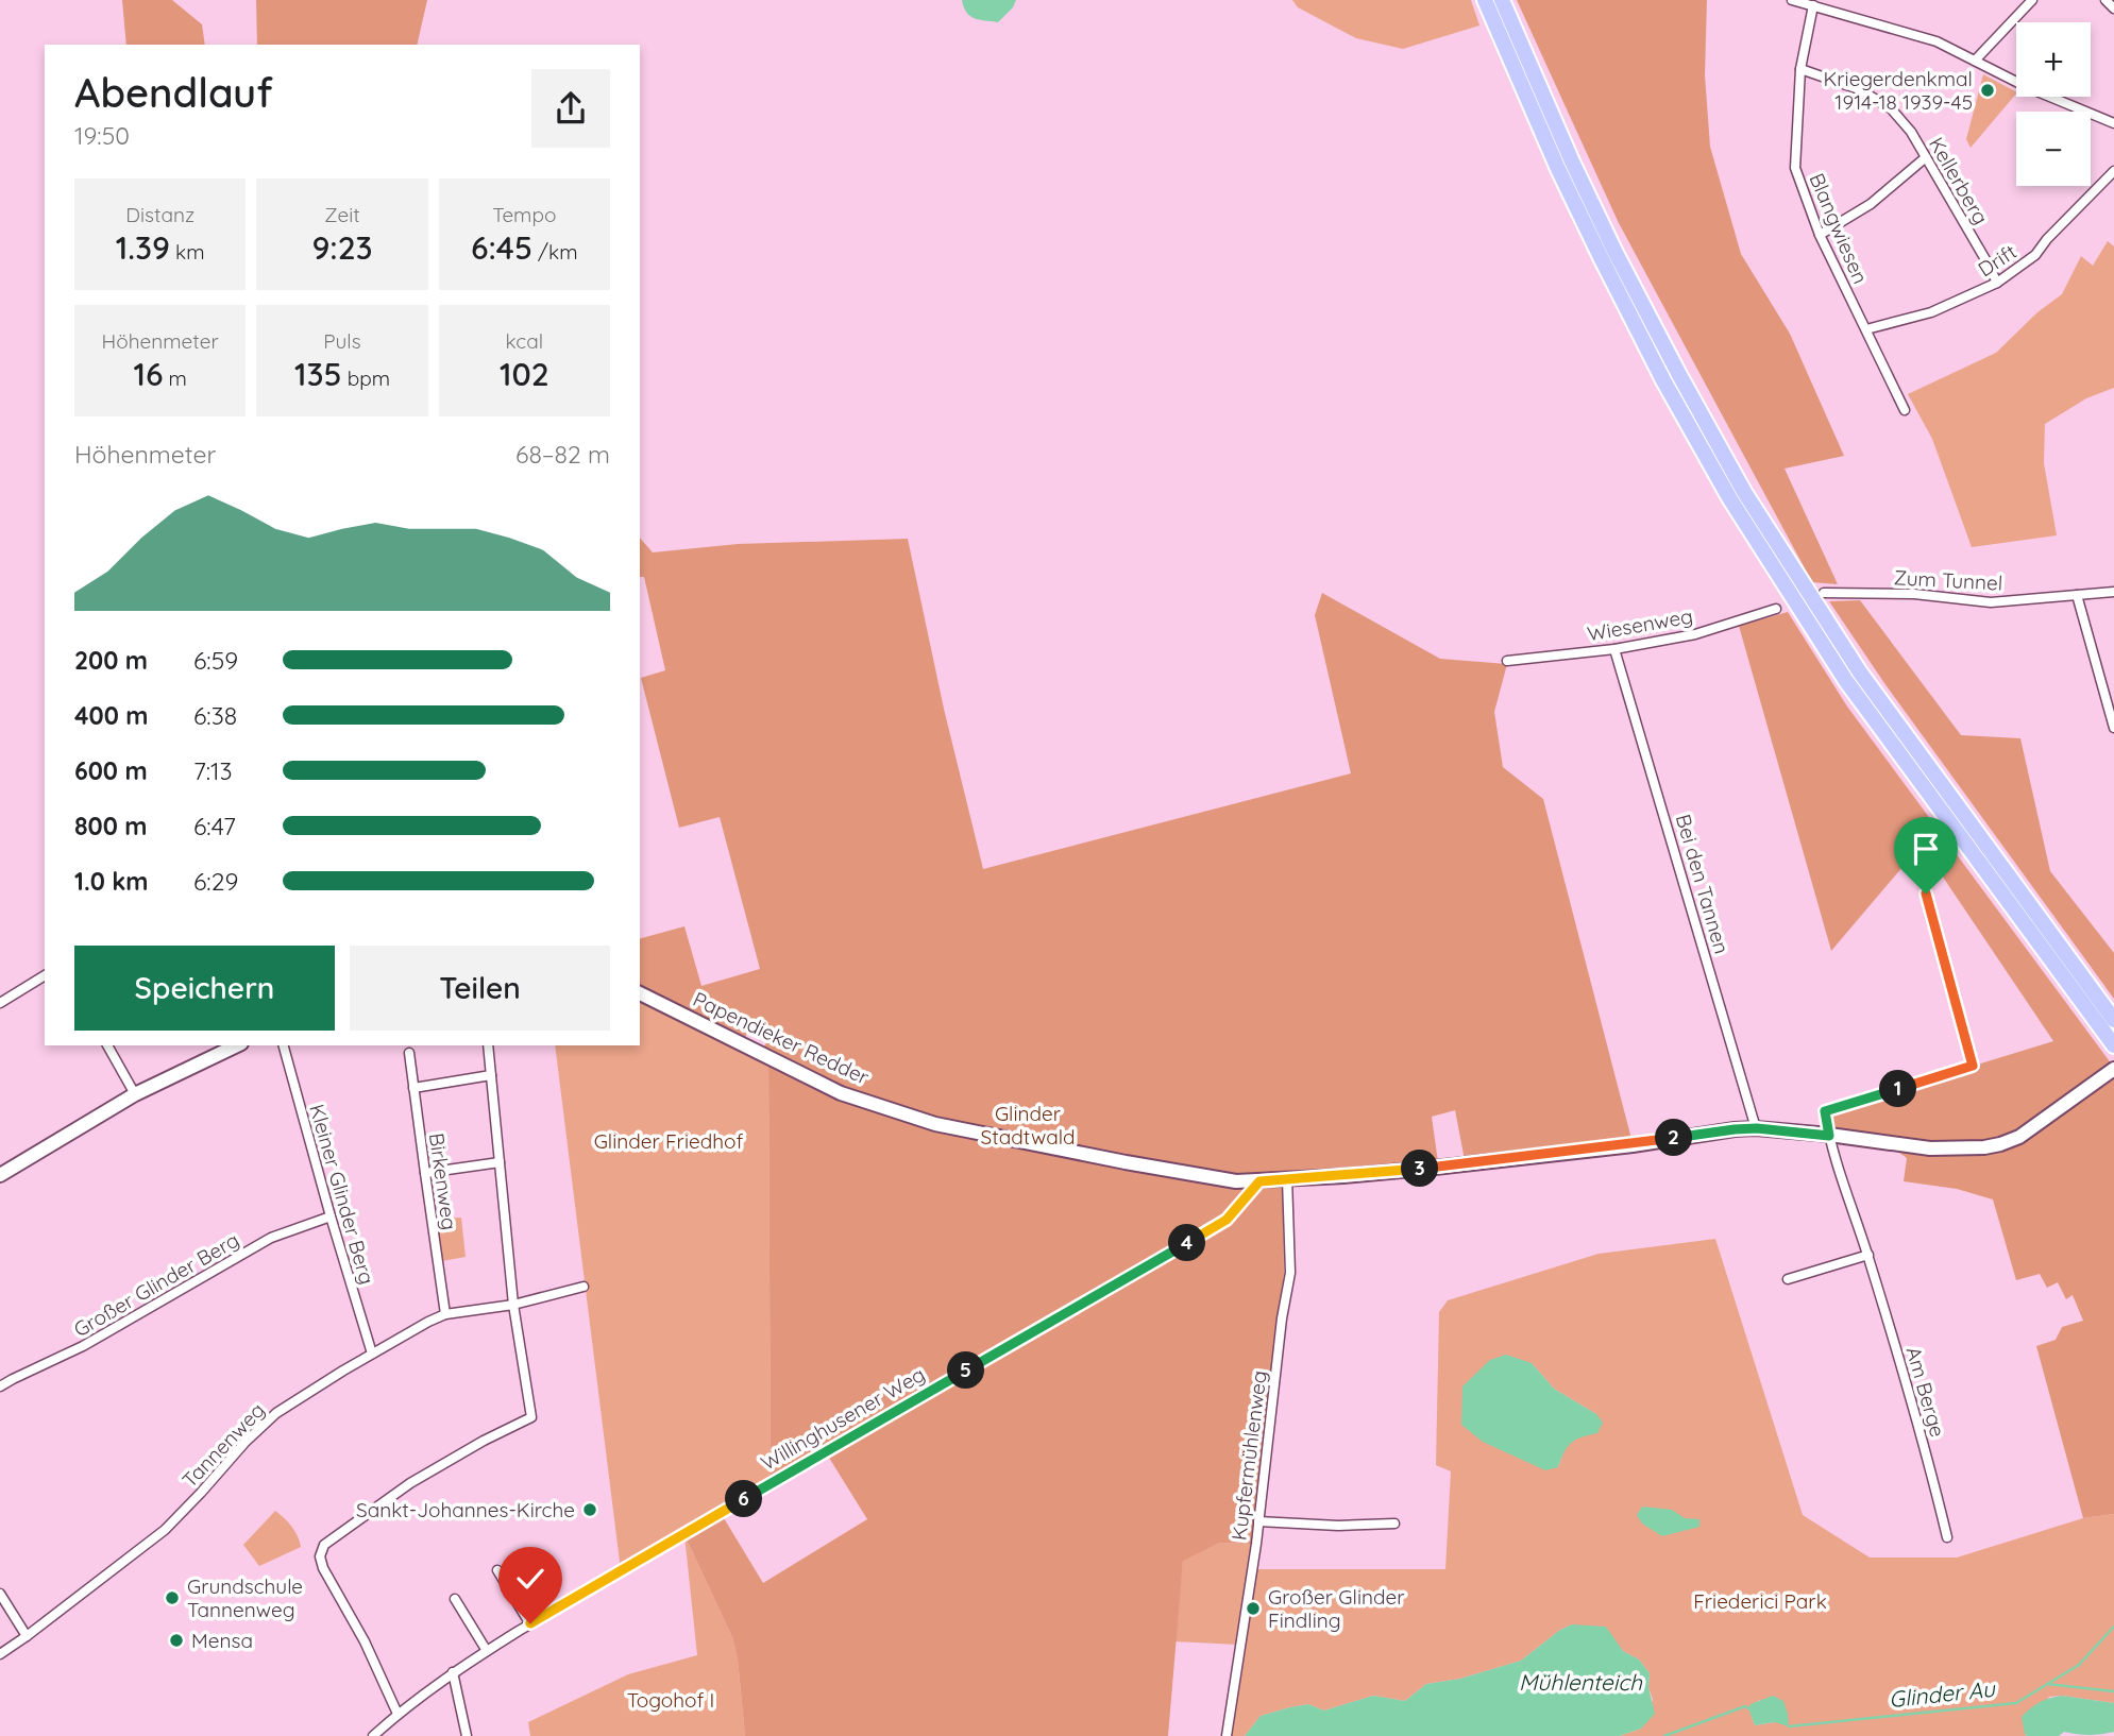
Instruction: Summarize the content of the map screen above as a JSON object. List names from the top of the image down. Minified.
{"streets":{"street":["Kellerberg","Blangwiesen","Drift","Zum Tunnel","Wiesenweg","Bei den Tannen","Papendieker Redder","Birkenweg","Kleiner Glinder Berg","Großer Glinder Berg","Am Berge","Willinghusener Weg","Tannenweg","Kupfermühlenweg"]},"crossings":[["Kellerberg","Blangwiesen"],["Kellerberg","Drift"],["Blangwiesen","Drift"],["Wiesenweg","Bei den Tannen"],["Papendieker Redder","Willinghusener Weg"],["Birkenweg","Tannenweg"],["Kleiner Glinder Berg","Großer Glinder Berg"],["Kleiner Glinder Berg","Tannenweg"]],"water":["Mühlenteich","Glinder Au"],"parks":["Glinder Stadtwald","Glinder Friedhof","Friederici Park","Togohof I"],"places":["Kriegerdenkmal 1914-18 1939-45","Sankt-Johannes-Kirche","Grundschule Tannenweg","Großer Glinder Findling","Mensa"],"page":{"map_buttons":["+","−"],"heading":["Abendlauf","19:50"],"stats":[["Distanz","1.39 km"],["Zeit","9:23"],["Tempo","6:45 /km"],["Höhenmeter","16 m"],["Puls","135 bpm"],["kcal","102"]],"chart":["Höhenmeter","68–82 m"],"list":[{"name":"200 m","note":"6:59"},{"name":"400 m","note":"6:38"},{"name":"600 m","note":"7:13"},{"name":"800 m","note":"6:47"},{"name":"1.0 km","note":"6:29"}],"buttons":["Speichern","Teilen"],"pins":["1","2","3","4","5","6"]}}
